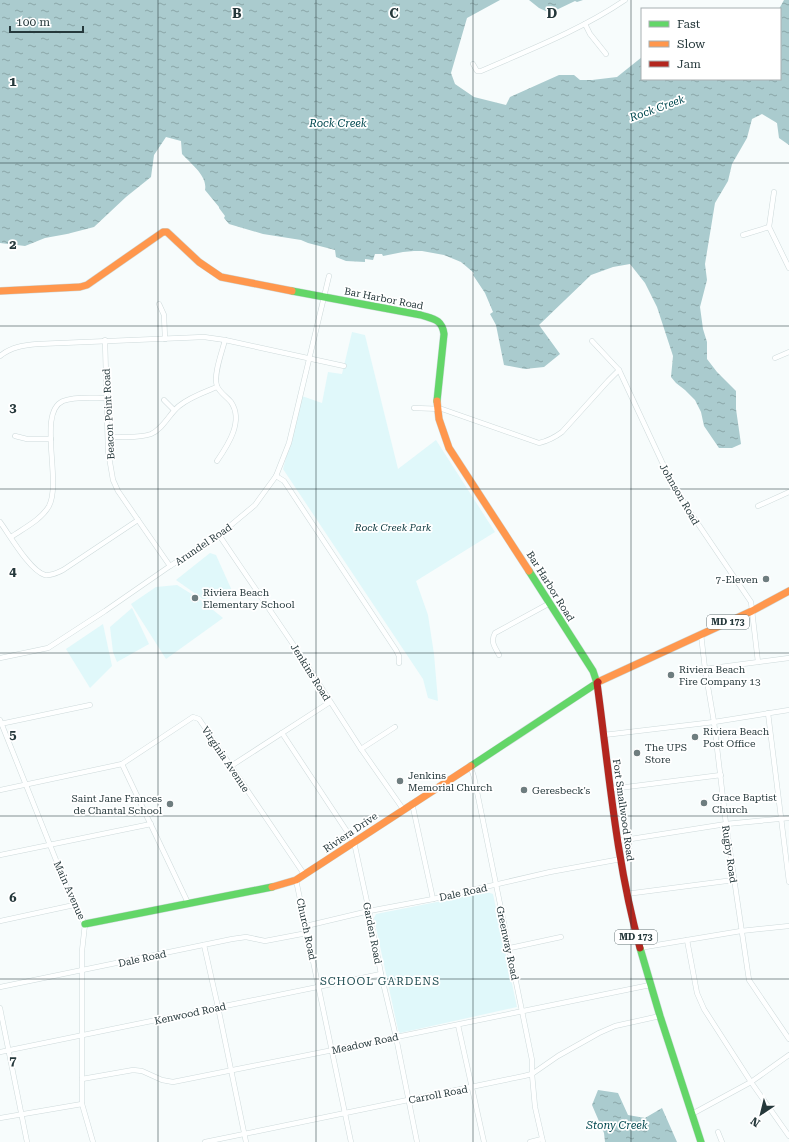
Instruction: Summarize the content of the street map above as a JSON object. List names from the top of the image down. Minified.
{"streets":{"street":["Bar Harbor Road","Beacon Point Road","Johnson Road","Arundel Road","MD 173","Jenkins Road","Virginia Avenue","Fort Smallwood Road","Riviera Drive","Rugby Road","Main Avenue","Dale Road","Church Road","Garden Road","Greenway Road","Kenwood Road","Meadow Road","Carroll Road"]},"crossings":[["Bar Harbor Road","Arundel Road"],["Bar Harbor Road","MD 173"],["Bar Harbor Road","Fort Smallwood Road"],["Bar Harbor Road","Riviera Drive"],["Beacon Point Road","Arundel Road"],["Johnson Road","MD 173"],["Arundel Road","Jenkins Road"],["MD 173","Fort Smallwood Road"],["MD 173","Riviera Drive"],["MD 173","Rugby Road"],["Jenkins Road","Riviera Drive"],["Virginia Avenue","Riviera Drive"],["Fort Smallwood Road","Riviera Drive"],["Fort Smallwood Road","Dale Road"],["Fort Smallwood Road","Meadow Road"],["Fort Smallwood Road","Carroll Road"],["Riviera Drive","Main Avenue"],["Riviera Drive","Church Road"],["Riviera Drive","Garden Road"],["Riviera Drive","Greenway Road"],["Main Avenue","Dale Road"],["Main Avenue","Kenwood Road"],["Main Avenue","Meadow Road"],["Dale Road","Church Road"],["Dale Road","Garden Road"],["Dale Road","Greenway Road"],["Church Road","Kenwood Road"],["Church Road","Meadow Road"],["Church Road","Carroll Road"],["Garden Road","Kenwood Road"],["Garden Road","Meadow Road"],["Garden Road","Carroll Road"],["Greenway Road","Meadow Road"],["Greenway Road","Carroll Road"]],"districts":["SCHOOL GARDENS"],"water":["Rock Creek","Stony Creek"],"parks":["Rock Creek Park"],"places":["7-Eleven","Riviera Beach Elementary School","Riviera Beach Fire Company 13","Riviera Beach Post Office","The UPS Store","Jenkins Memorial Church","Geresbeck's","Grace Baptist Church","Saint Jane Frances de Chantal School"],"legend":["Fast","Slow","Jam"],"scale_bar":"100 m","north":"bottom left","grid":{"columns":["B","C","D"],"rows":["1","2","3","4","5","6","7"]}}
